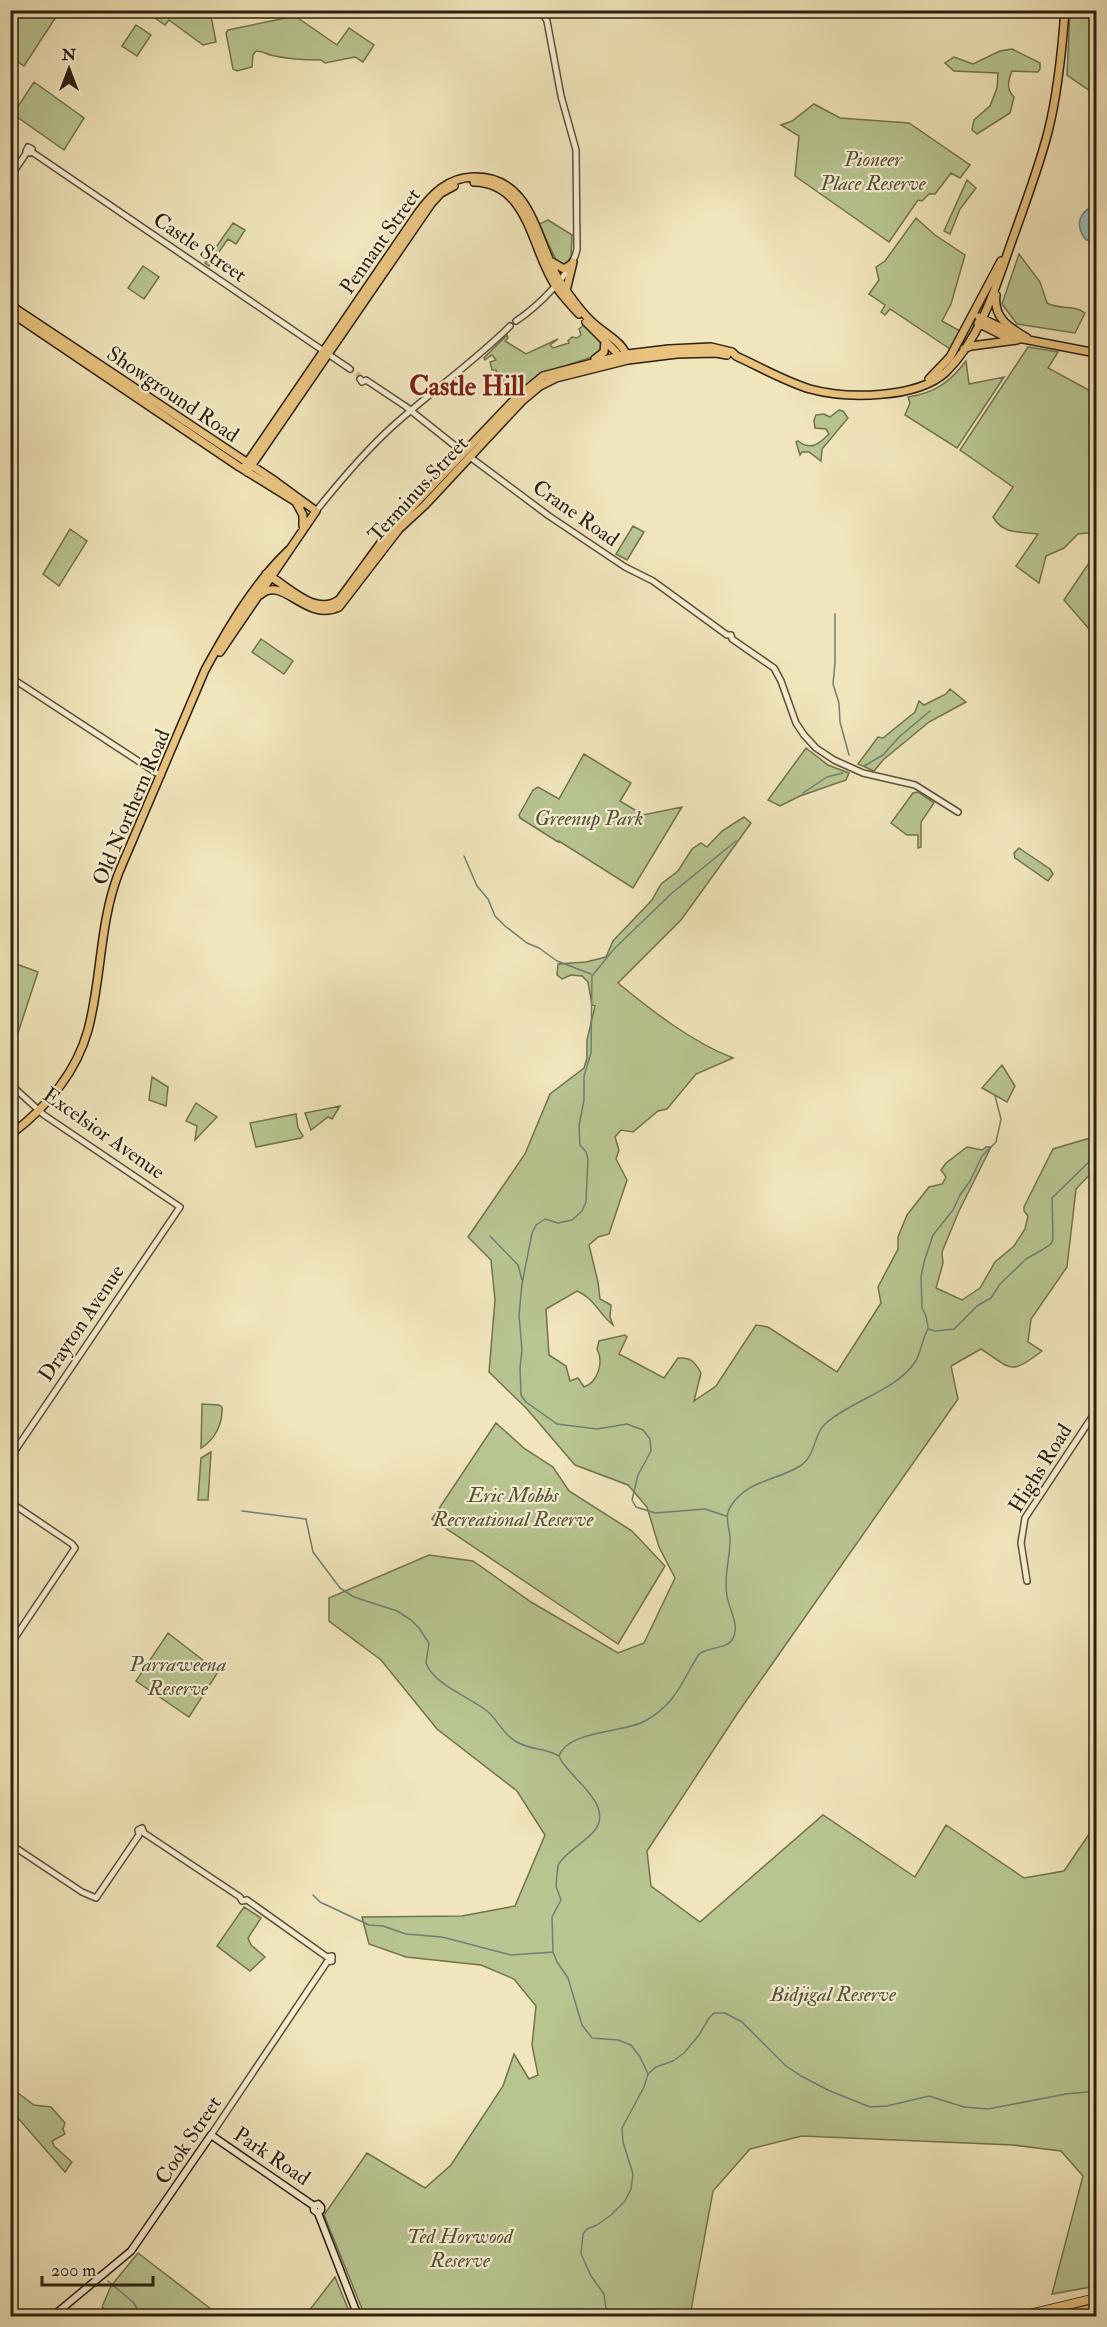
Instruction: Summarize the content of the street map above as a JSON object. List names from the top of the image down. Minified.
{"streets":{"main road":["Pennant Street","Showground Road","Terminus Street","Old Northern Road","Cook Street","Park Road"],"street":["Castle Street","Crane Road","Excelsior Avenue","Drayton Avenue","Highs Road"]},"crossings":[["Pennant Street","Castle Street"],["Pennant Street","Showground Road"],["Pennant Street","Old Northern Road"],["Showground Road","Old Northern Road"],["Terminus Street","Crane Road"],["Crane Road","Old Northern Road"],["Old Northern Road","Excelsior Avenue"],["Excelsior Avenue","Drayton Avenue"],["Cook Street","Park Road"]],"districts":["Castle Hill"],"parks":["Pioneer Place Reserve","Greenup Park","Eric Mobbs Recreational Reserve","Parraweena Reserve","Bidjigal Reserve","Ted Horwood Reserve"],"scale_bar":"200 m","north":"top"}
